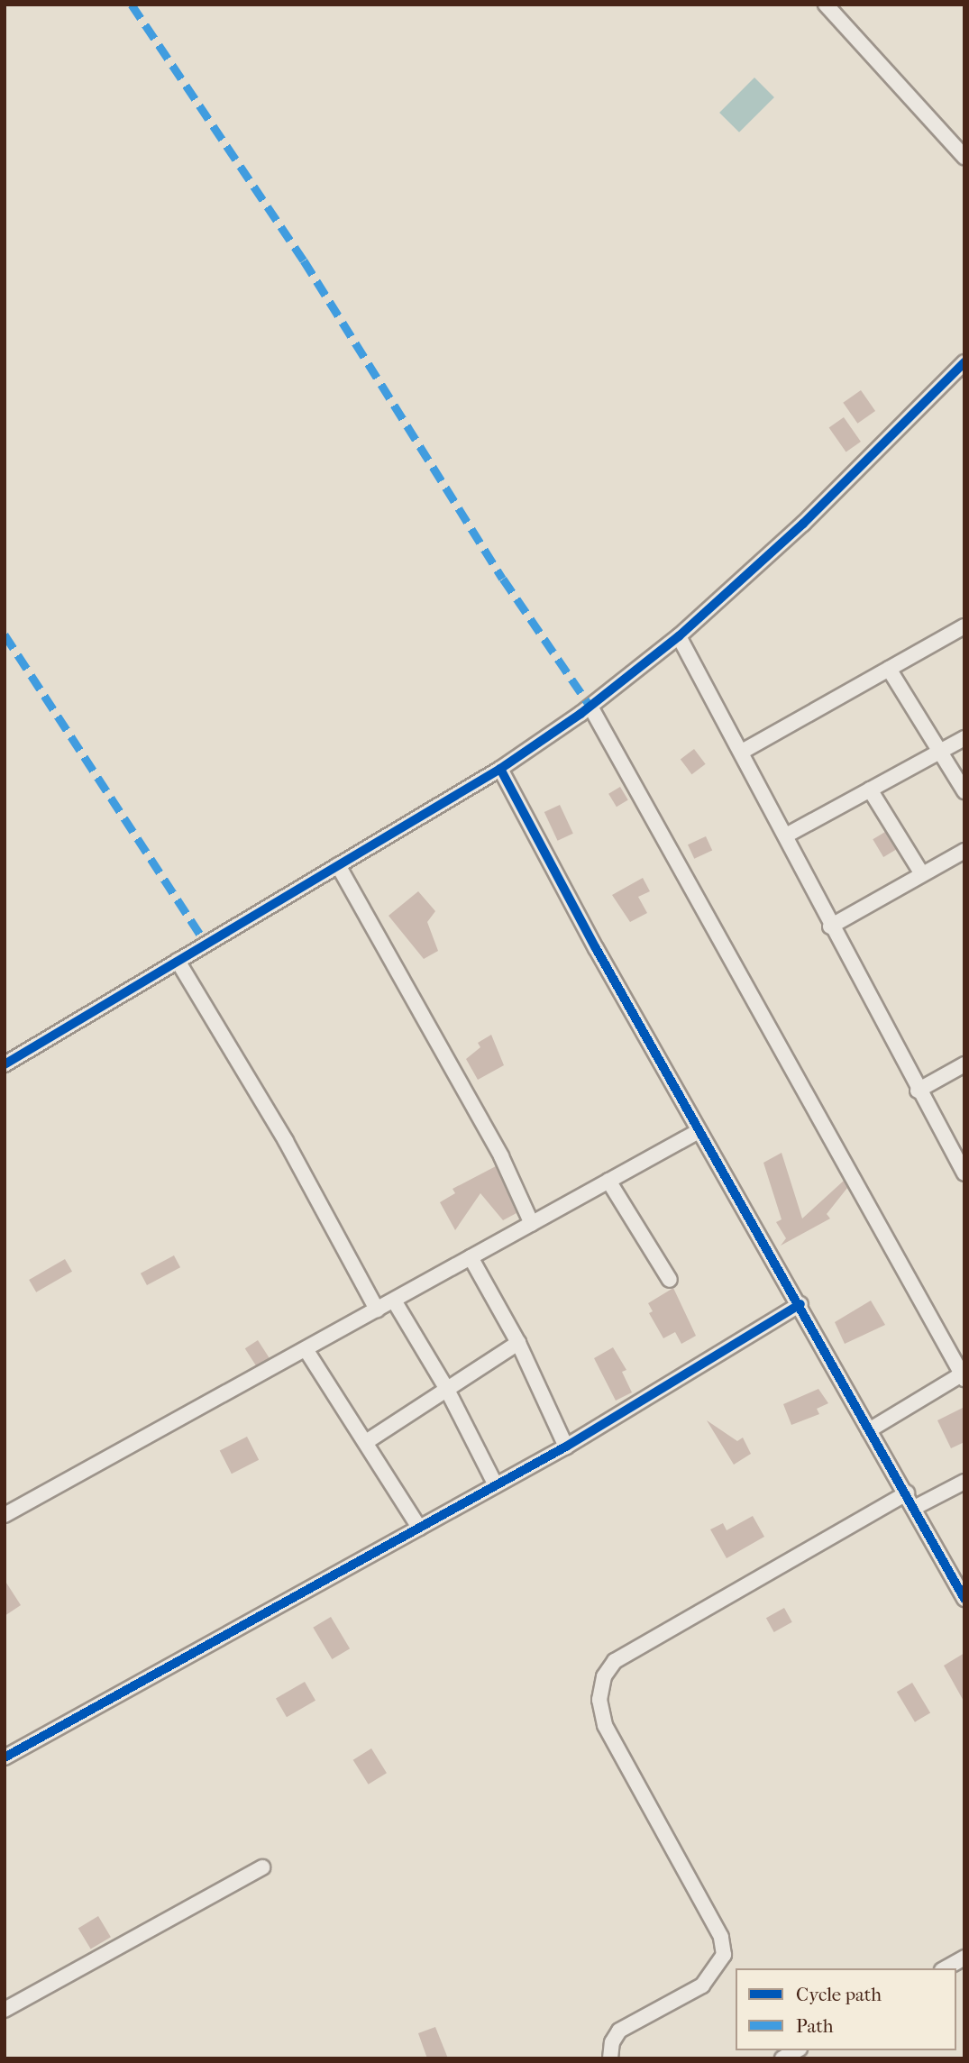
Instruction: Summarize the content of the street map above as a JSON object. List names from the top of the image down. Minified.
{"legend":["Cycle path","Path"]}
